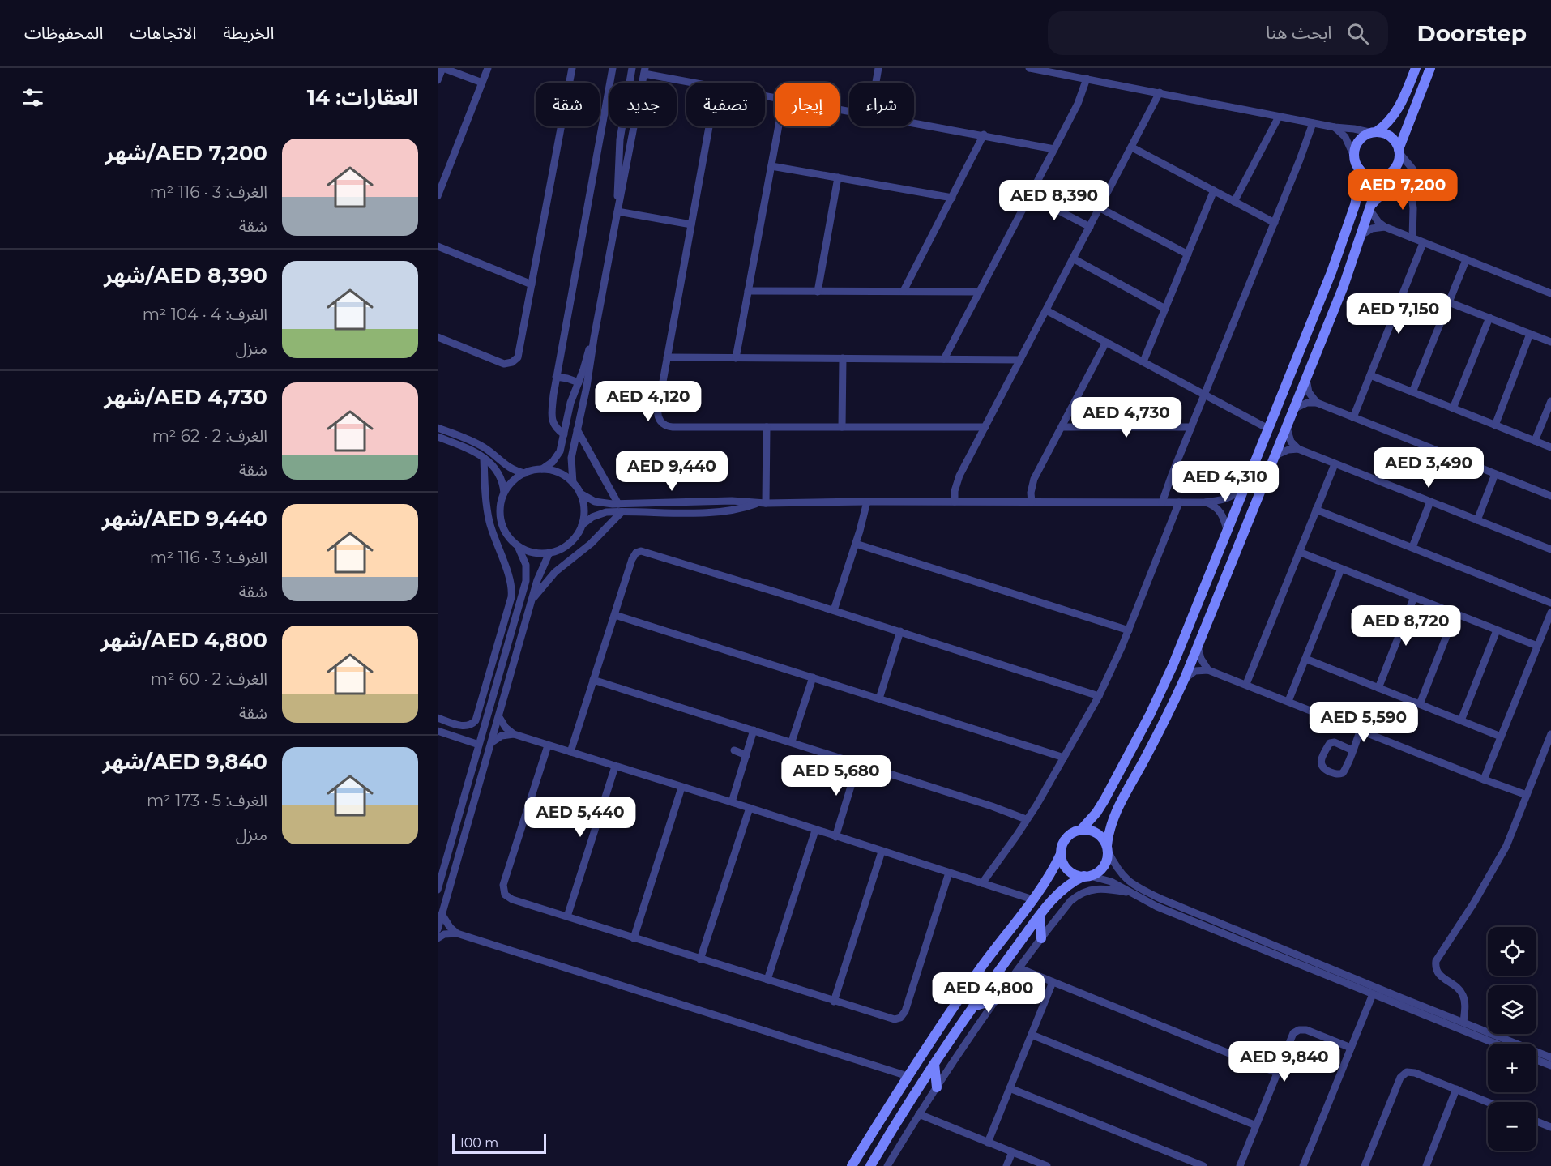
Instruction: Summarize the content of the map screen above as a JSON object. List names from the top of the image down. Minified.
{"scale_bar":"100 m","page":{"header":"Doorstep","search":"ابحث هنا","nav":["الخريطة","الاتجاهات","المحفوظات"],"heading":"العقارات: 14","chip":["شراء","إيجار","تصفية","جديد","شقة"],"list":[{"name":"AED 7,200/شهر","note":"الغرف: 3 · 116 m² · شقة"},{"name":"AED 8,390/شهر","note":"الغرف: 4 · 104 m² · منزل"},{"name":"AED 4,730/شهر","note":"الغرف: 2 · 62 m² · شقة"},{"name":"AED 9,440/شهر","note":"الغرف: 3 · 116 m² · شقة"},{"name":"AED 4,800/شهر","note":"الغرف: 2 · 60 m² · شقة"},{"name":"AED 9,840/شهر","note":"الغرف: 5 · 173 m² · منزل"}],"price":["AED 7,200","AED 8,390","AED 7,150","AED 4,120","AED 4,730","AED 3,490","AED 9,440","AED 4,310","AED 8,720","AED 5,590","AED 5,680","AED 5,440","AED 4,800","AED 9,840"],"map_buttons":["+","−"],"scale":"100 m"}}
